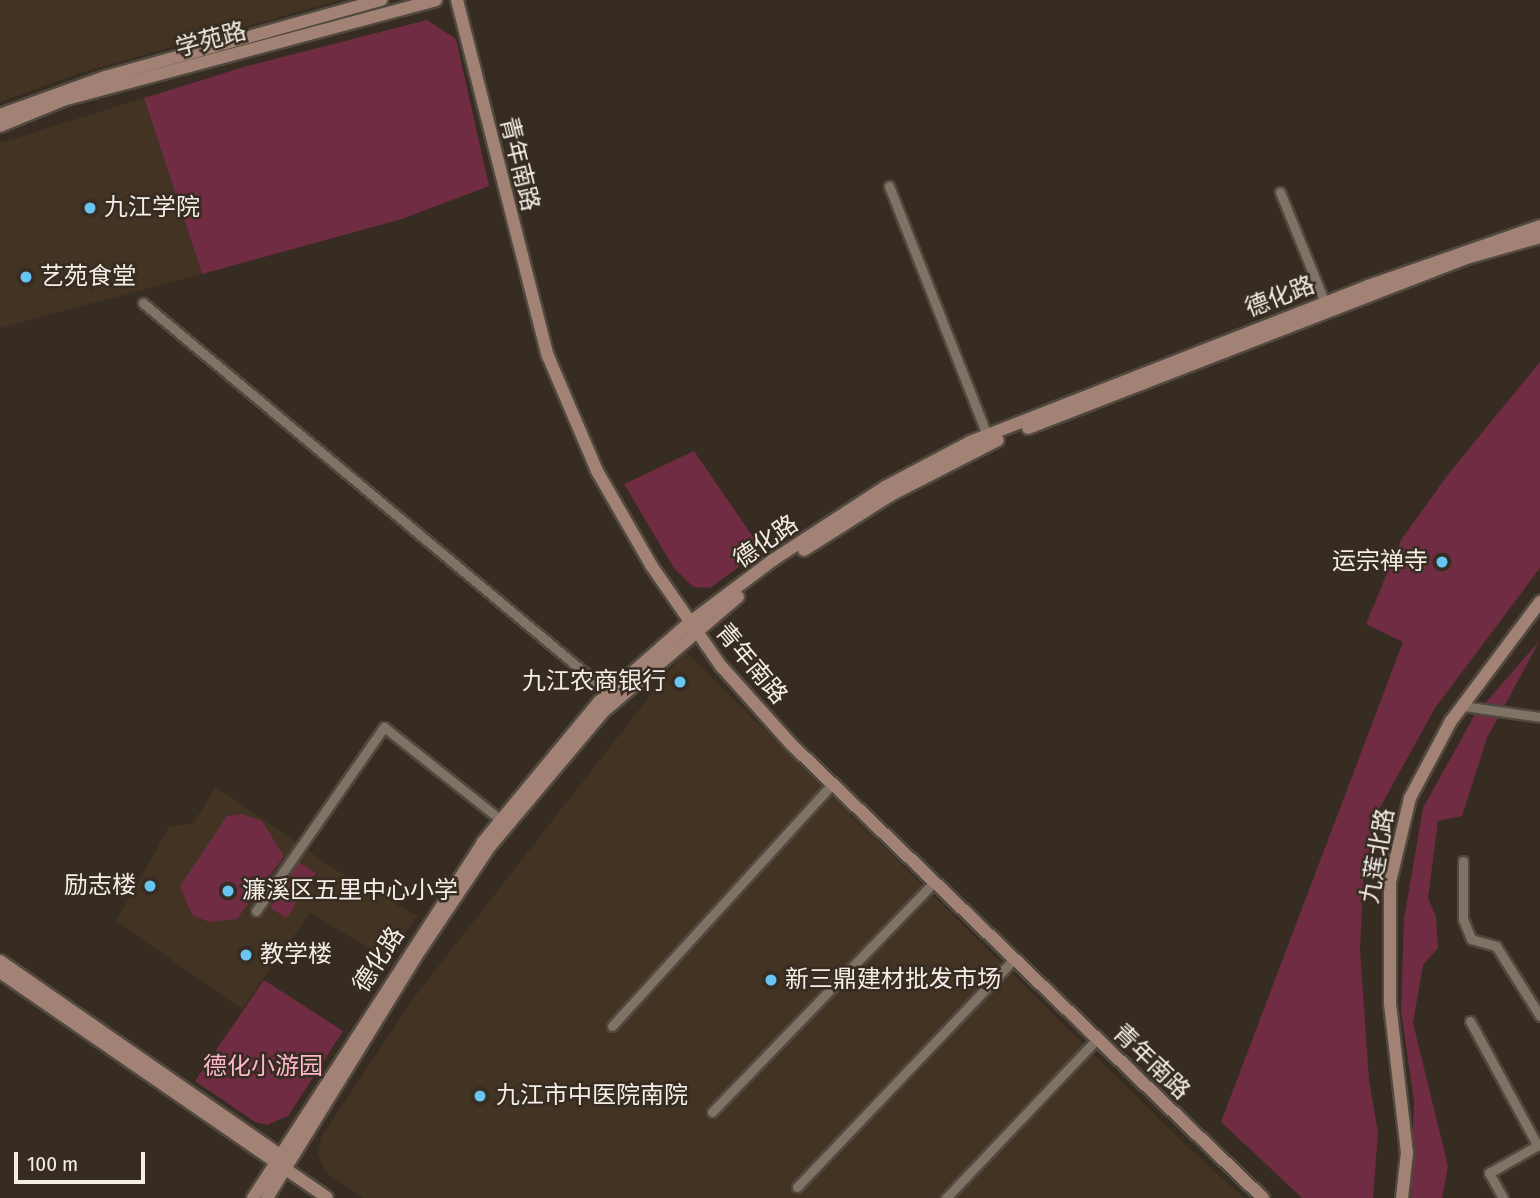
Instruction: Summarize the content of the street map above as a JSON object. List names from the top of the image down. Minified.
{"streets":{"main road":["学苑路","青年南路","德化路","九莲北路"]},"crossings":[["青年南路","德化路"]],"parks":["德化小游园"],"places":["九江学院","艺苑食堂","运宗禅寺","九江农商银行","励志楼","濂溪区五里中心小学","教学楼","新三鼎建材批发市场","九江市中医院南院"],"scale_bar":"100 m"}
